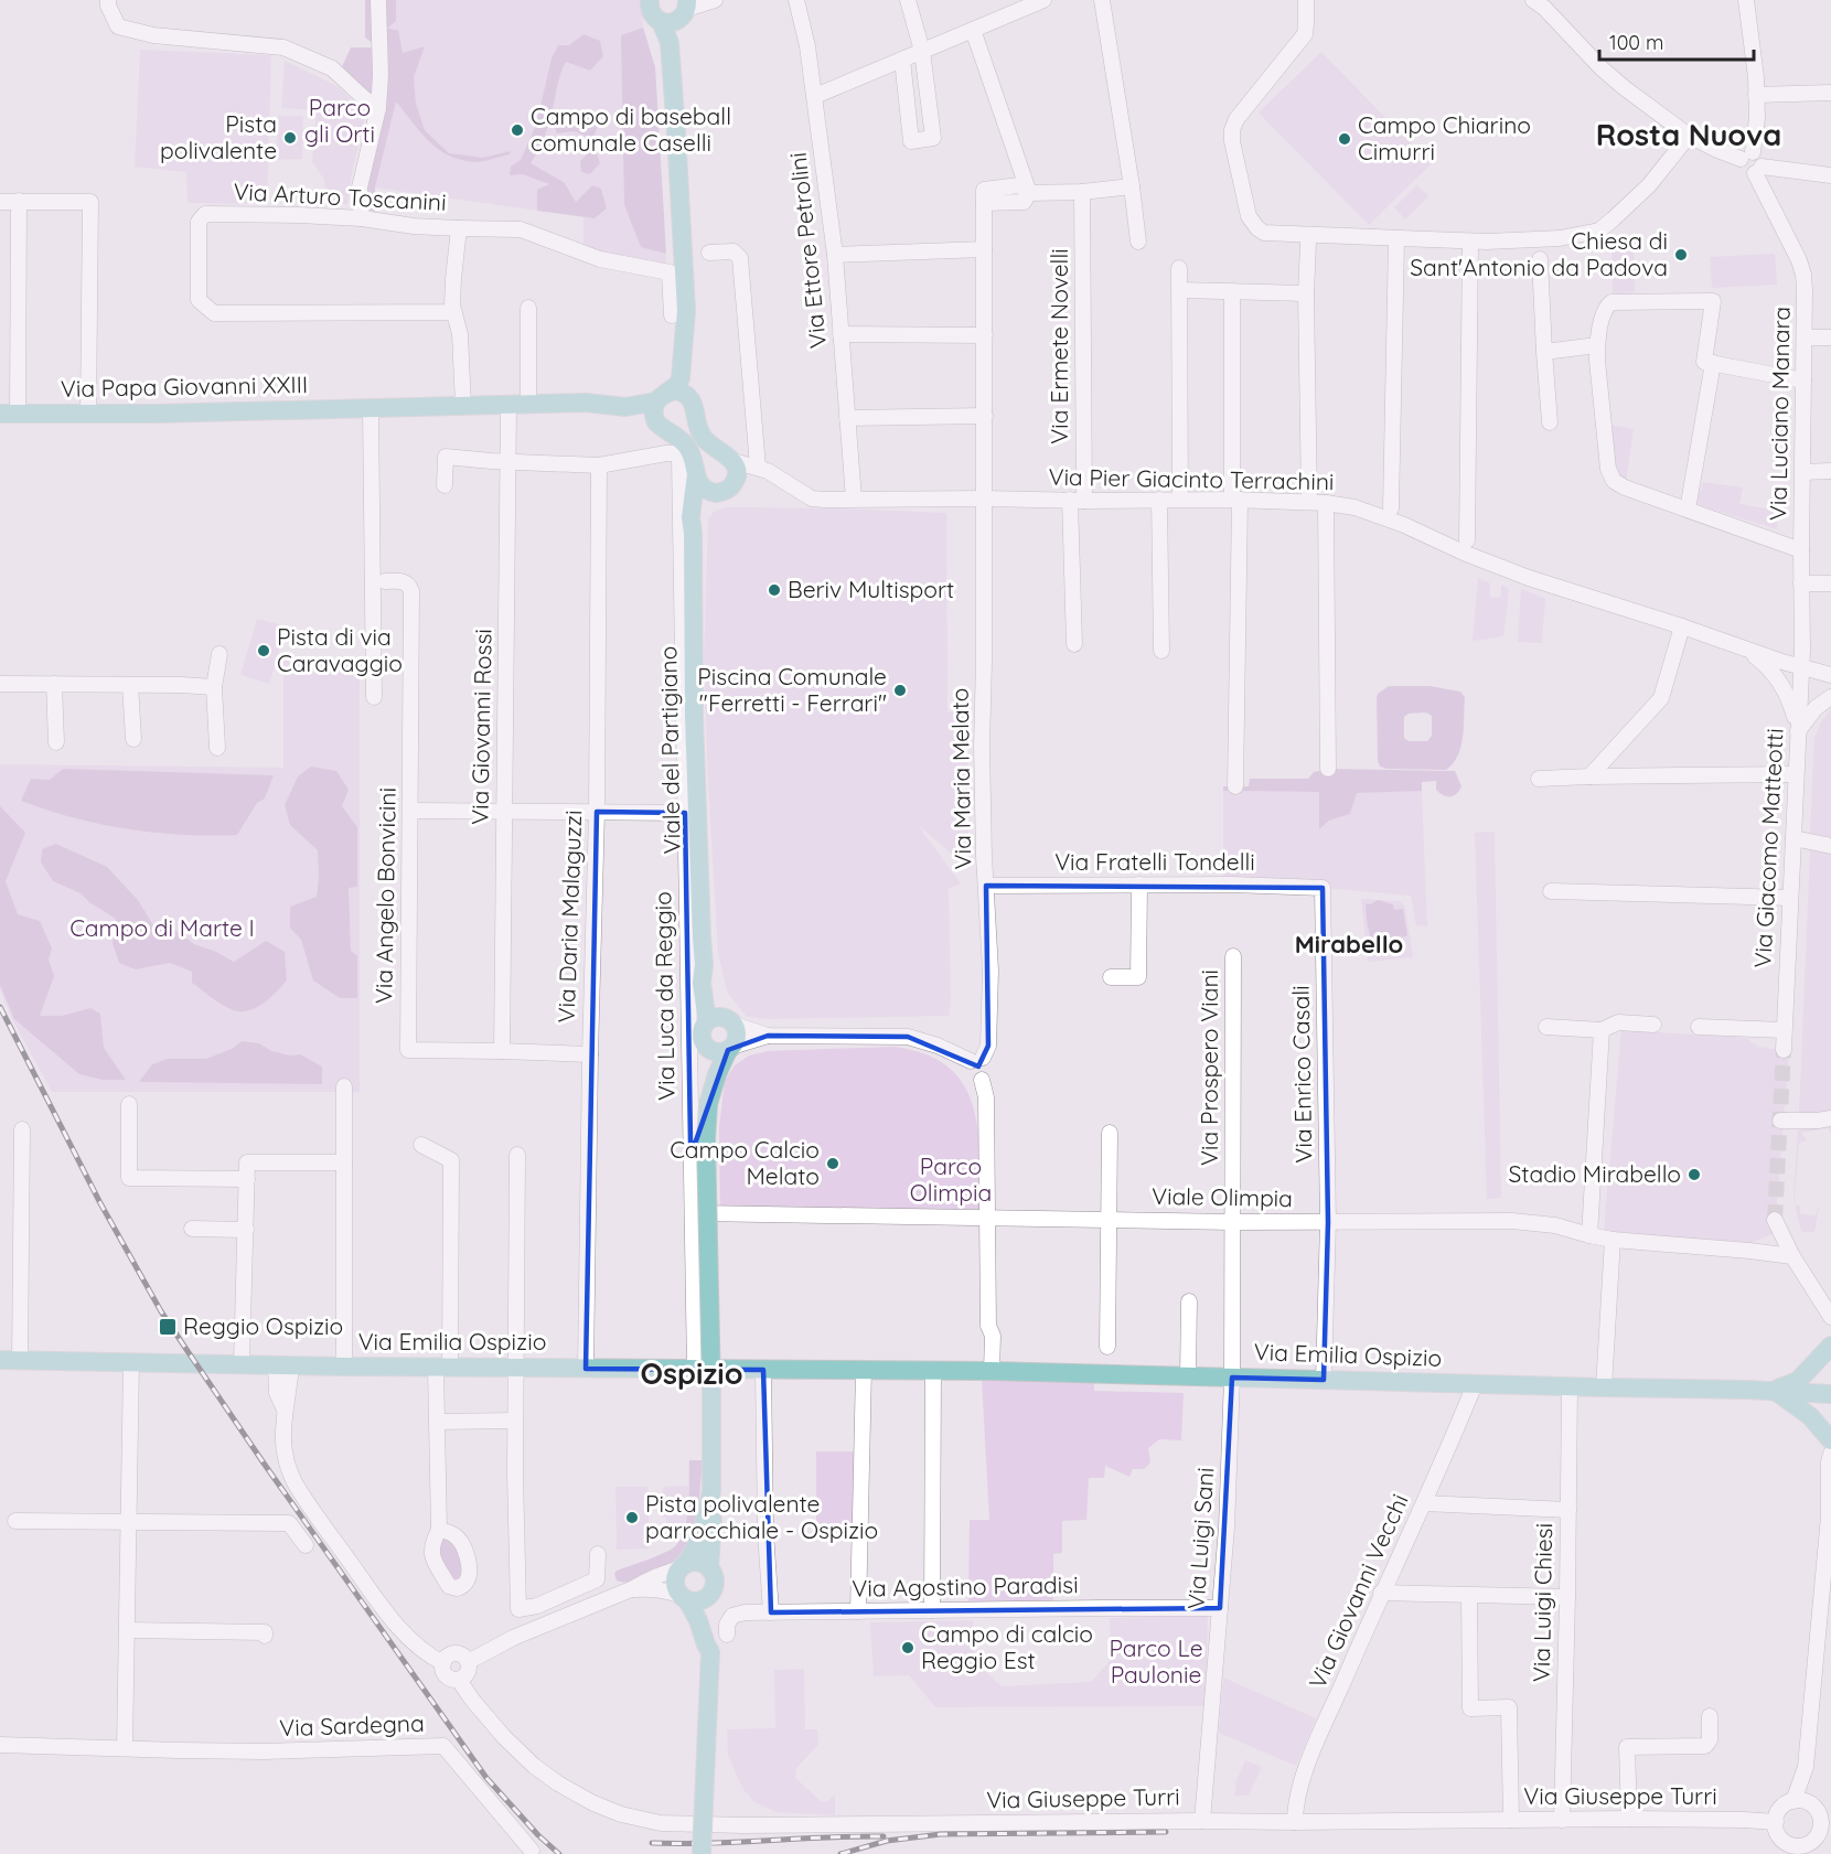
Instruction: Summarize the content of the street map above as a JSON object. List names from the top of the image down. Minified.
{"streets":{"main road":["Via Papa Giovanni XXIII","Viale del Partigiano","Via Emilia Ospizio"],"street":["Via Arturo Toscanini","Via Ettore Petrolini","Via Ermete Novelli","Via Luciano Manara","Via Pier Giacinto Terrachini","Via Giovanni Rossi","Via Maria Melato","Via Giacomo Matteotti","Via Fratelli Tondelli","Via Angelo Bonvicini","Via Daria Malaguzzi","Via Luca da Reggio","Via Prospero Viani","Via Enrico Casali","Viale Olimpia","Via Luigi Sani","Via Agostino Paradisi","Via Giovanni Vecchi","Via Luigi Chiesi","Via Sardegna","Via Giuseppe Turri"]},"crossings":[["Via Arturo Toscanini","Via Papa Giovanni XXIII"],["Via Ettore Petrolini","Via Pier Giacinto Terrachini"],["Via Ermete Novelli","Via Pier Giacinto Terrachini"],["Via Papa Giovanni XXIII","Via Giovanni Rossi"],["Via Papa Giovanni XXIII","Viale del Partigiano"],["Via Luciano Manara","Via Pier Giacinto Terrachini"],["Via Luciano Manara","Via Giacomo Matteotti"],["Via Pier Giacinto Terrachini","Viale del Partigiano"],["Via Pier Giacinto Terrachini","Via Maria Melato"],["Via Pier Giacinto Terrachini","Via Giacomo Matteotti"],["Via Giovanni Rossi","Via Angelo Bonvicini"],["Viale del Partigiano","Via Luca da Reggio"],["Via Maria Melato","Via Fratelli Tondelli"],["Via Fratelli Tondelli","Via Enrico Casali"],["Via Angelo Bonvicini","Via Daria Malaguzzi"],["Via Daria Malaguzzi","Via Emilia Ospizio"],["Via Luca da Reggio","Viale Olimpia"],["Via Luca da Reggio","Via Emilia Ospizio"],["Via Prospero Viani","Viale Olimpia"],["Via Prospero Viani","Via Emilia Ospizio"],["Via Prospero Viani","Via Luigi Sani"],["Via Enrico Casali","Viale Olimpia"],["Via Enrico Casali","Via Emilia Ospizio"],["Via Emilia Ospizio","Via Luigi Sani"],["Via Emilia Ospizio","Via Giovanni Vecchi"],["Via Emilia Ospizio","Via Luigi Chiesi"],["Via Luigi Sani","Via Agostino Paradisi"],["Via Luigi Sani","Via Giuseppe Turri"],["Via Giovanni Vecchi","Via Giuseppe Turri"],["Via Luigi Chiesi","Via Giuseppe Turri"]],"districts":["Rosta Nuova","Mirabello","Ospizio"],"parks":["Parco gli Orti","Campo di Marte I","Parco Olimpia","Parco Le Paulonie"],"places":{"other":["Campo di baseball comunale Caselli","Pista polivalente","Campo Chiarino Cimurri","Chiesa di Sant'Antonio da Padova","Beriv Multisport","Pista di via Caravaggio","Piscina Comunale \"Ferretti - Ferrari\"","Campo Calcio Melato","Stadio Mirabello","Pista polivalente parrocchiale - Ospizio","Campo di calcio Reggio Est"],"transit":["Reggio Ospizio"]},"scale_bar":"100 m"}
